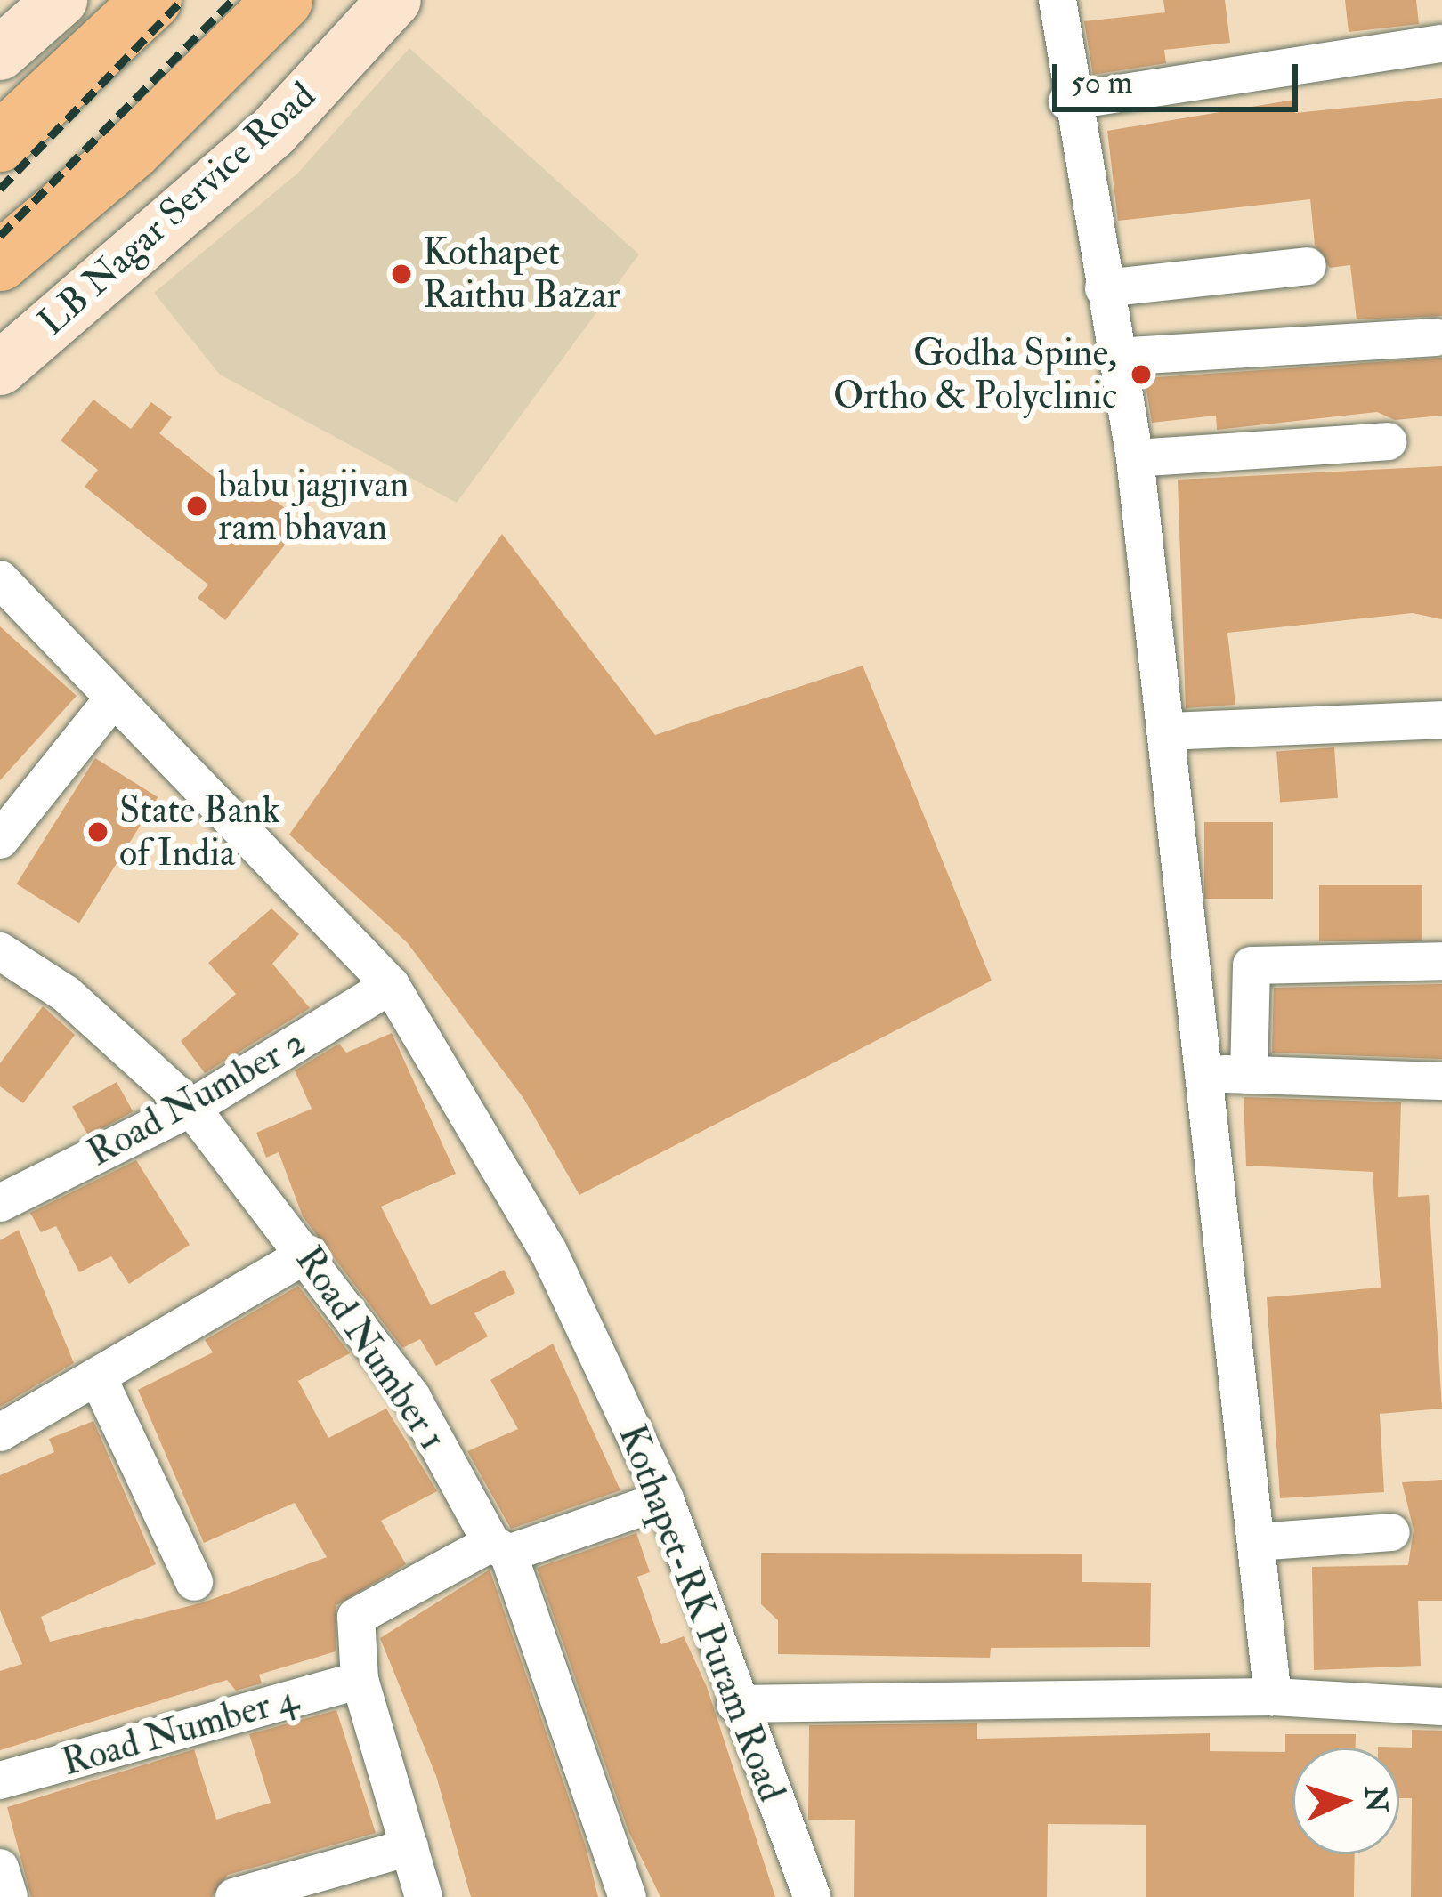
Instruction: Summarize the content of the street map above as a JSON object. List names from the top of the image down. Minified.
{"streets":{"street":["LB Nagar Service Road","Road Number 2","Road Number 1","Kothapet-RK Puram Road","Road Number 4"]},"crossings":[["Road Number 2","Road Number 1"],["Road Number 2","Kothapet-RK Puram Road"]],"places":["Kothapet Raithu Bazar","Godha Spine, Ortho & Polyclinic","babu jagjivan ram bhavan","State Bank of India"],"scale_bar":"50 m","north":"right"}
